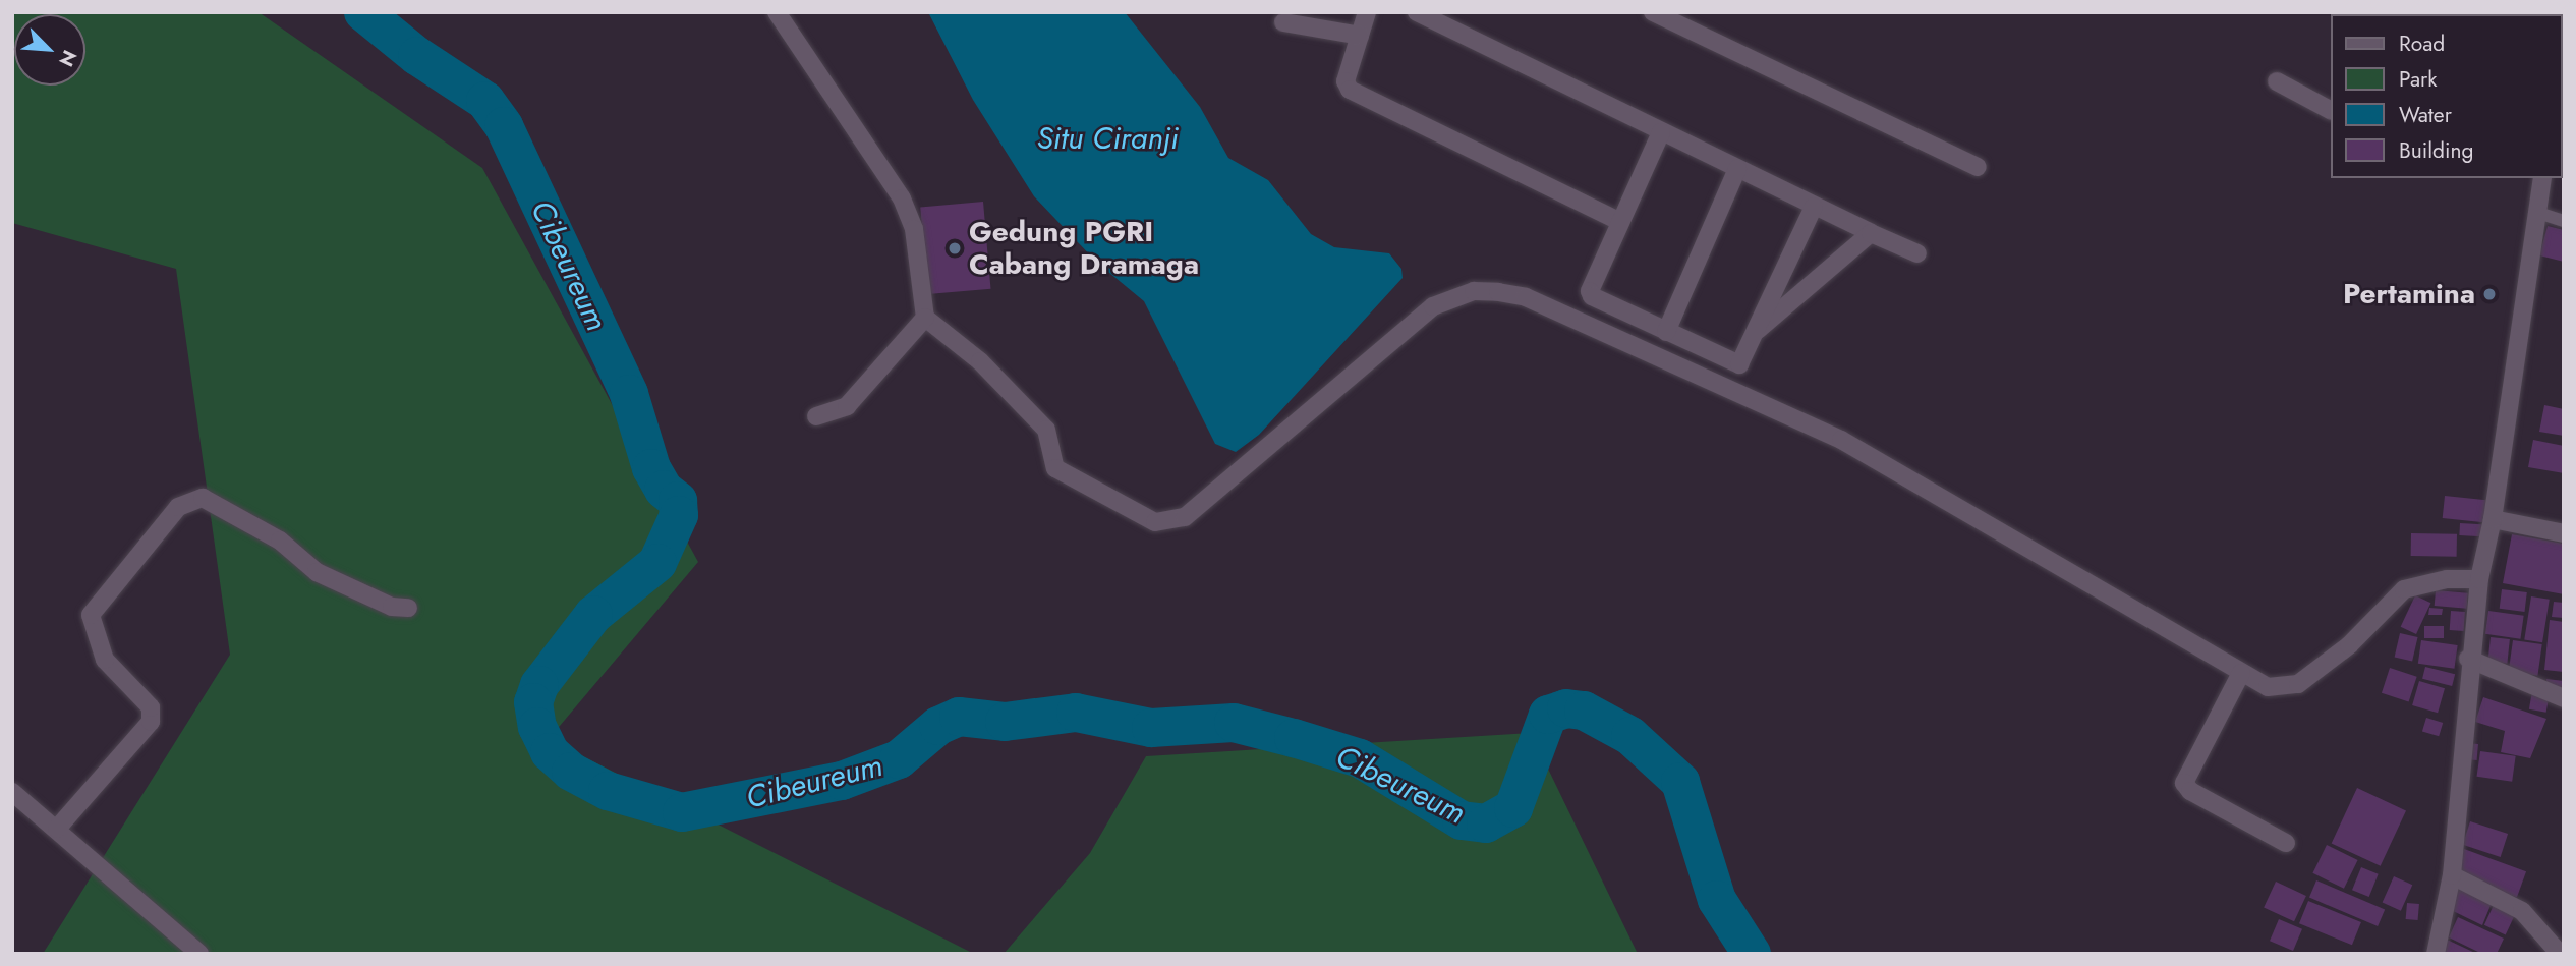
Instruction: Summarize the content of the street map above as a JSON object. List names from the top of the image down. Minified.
{"water":["Situ Ciranji","Cibeureum"],"places":["Gedung PGRI Cabang Dramaga","Pertamina"],"legend":["Road","Park","Water","Building"],"north":"bottom right"}
